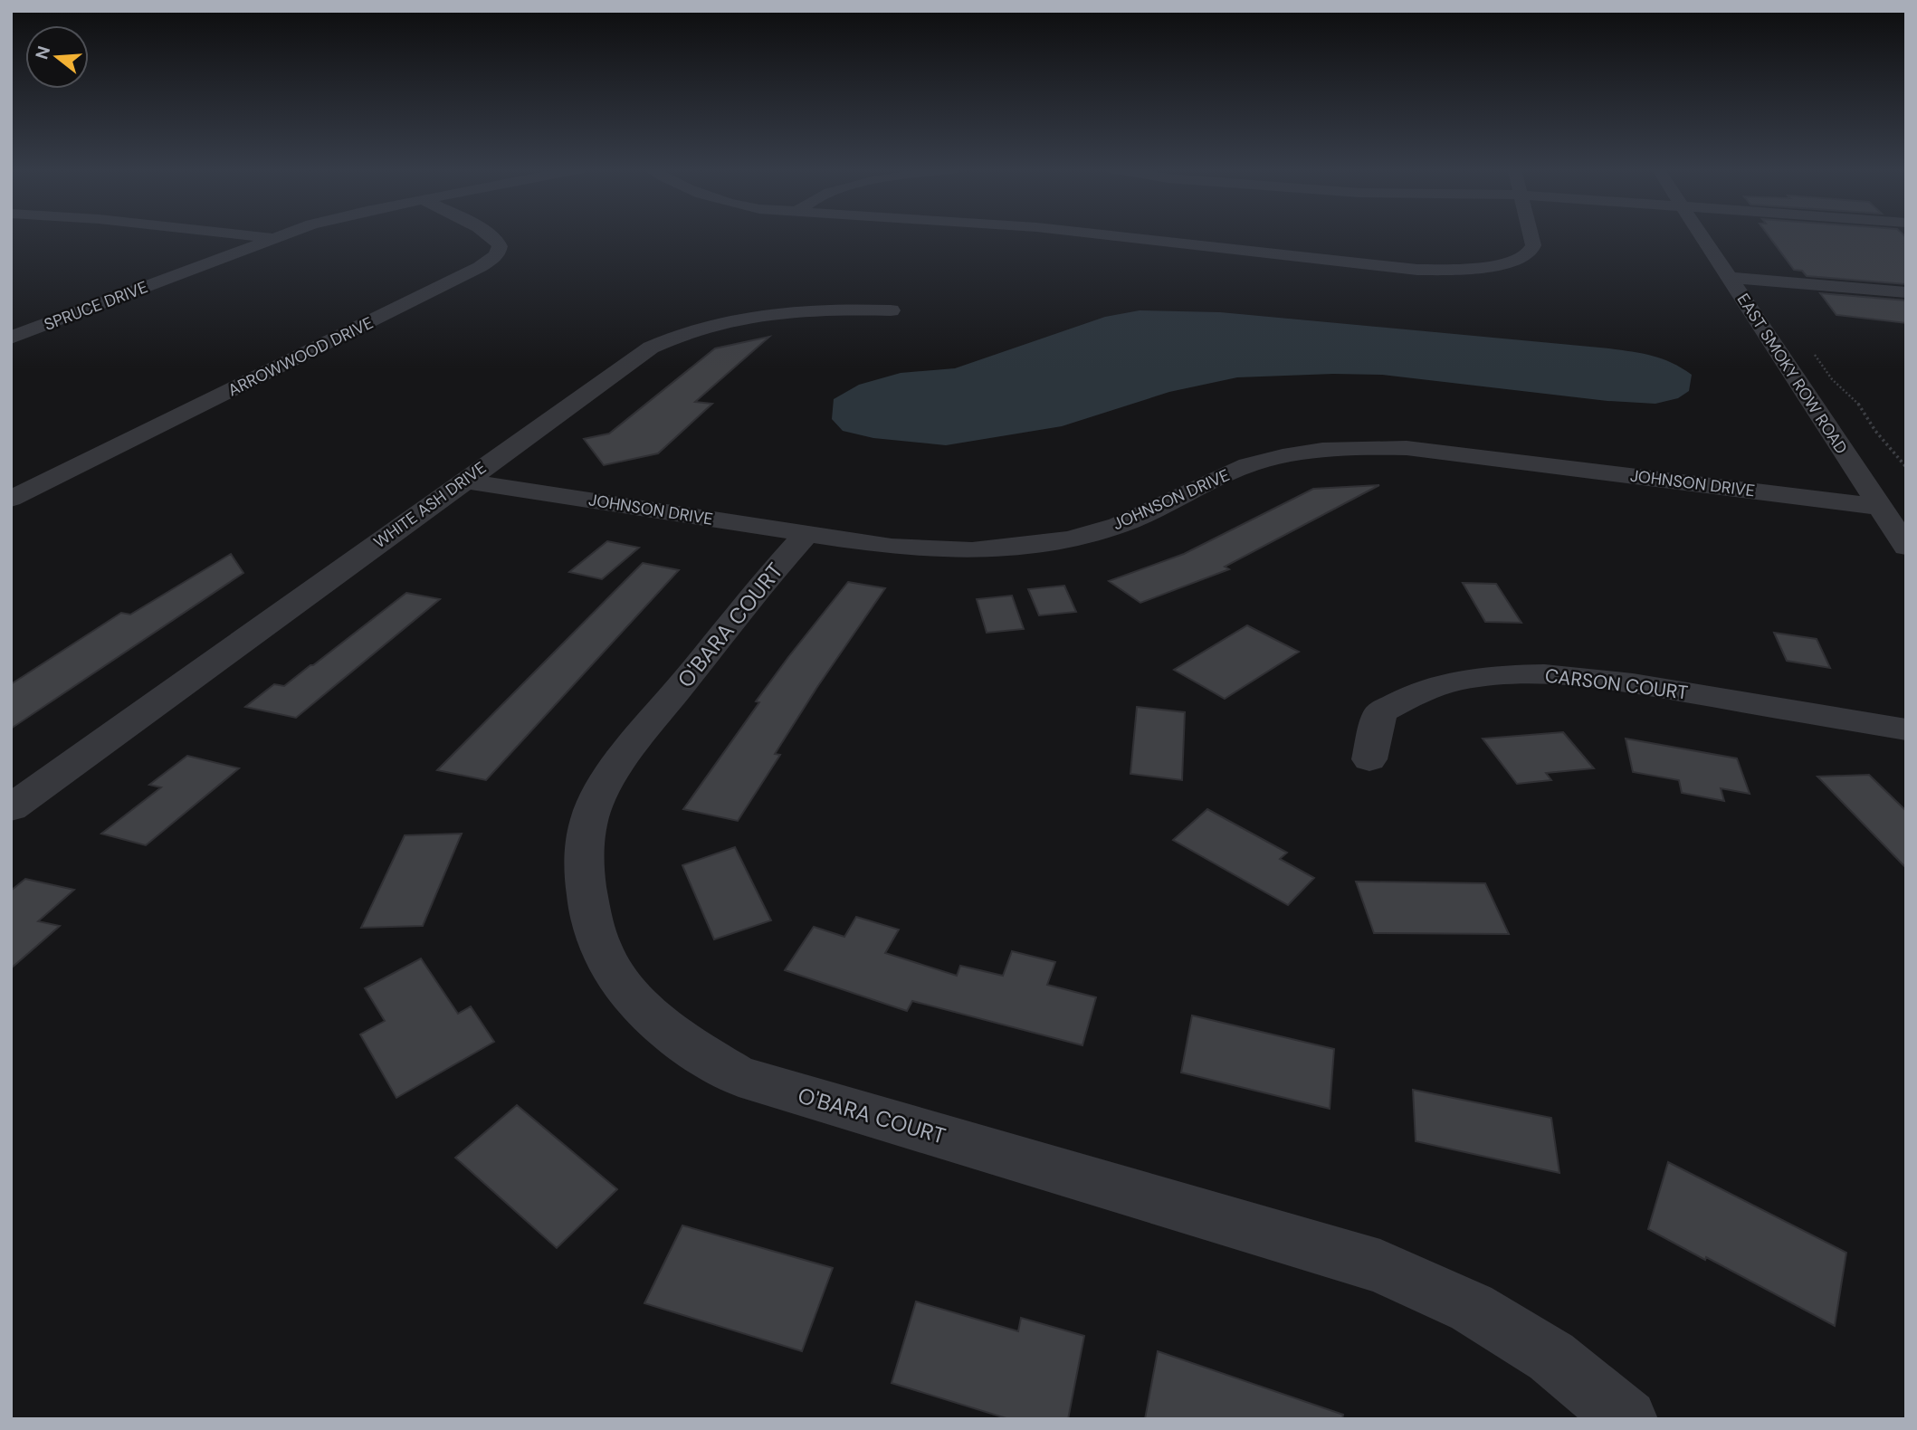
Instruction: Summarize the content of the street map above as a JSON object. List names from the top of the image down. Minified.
{"streets":{"street":["SPRUCE DRIVE","ARROWWOOD DRIVE","EAST SMOKY ROW ROAD","JOHNSON DRIVE","WHITE ASH DRIVE","O'BARA COURT","CARSON COURT"]},"crossings":[["EAST SMOKY ROW ROAD","JOHNSON DRIVE"],["JOHNSON DRIVE","WHITE ASH DRIVE"],["JOHNSON DRIVE","O'BARA COURT"]],"north":"left"}
